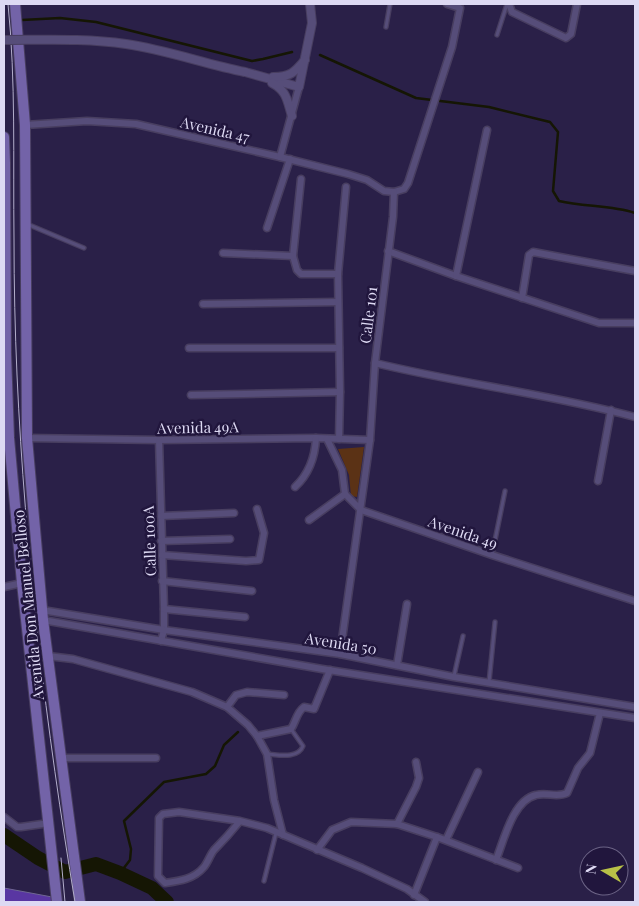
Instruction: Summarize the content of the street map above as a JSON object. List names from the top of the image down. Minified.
{"streets":{"main road":["Avenida Don Manuel Belloso"],"street":["Avenida 47","Calle 101","Avenida 49A","Avenida 49","Calle 100A","Avenida 50"]},"crossings":[["Avenida 47","Calle 101"],["Avenida 47","Avenida Don Manuel Belloso"],["Calle 101","Avenida 49A"],["Calle 101","Avenida 49"],["Calle 101","Avenida 50"],["Avenida 49A","Calle 100A"],["Avenida 49A","Avenida Don Manuel Belloso"],["Calle 100A","Avenida 50"],["Avenida Don Manuel Belloso","Avenida 50"]],"north":"left"}
